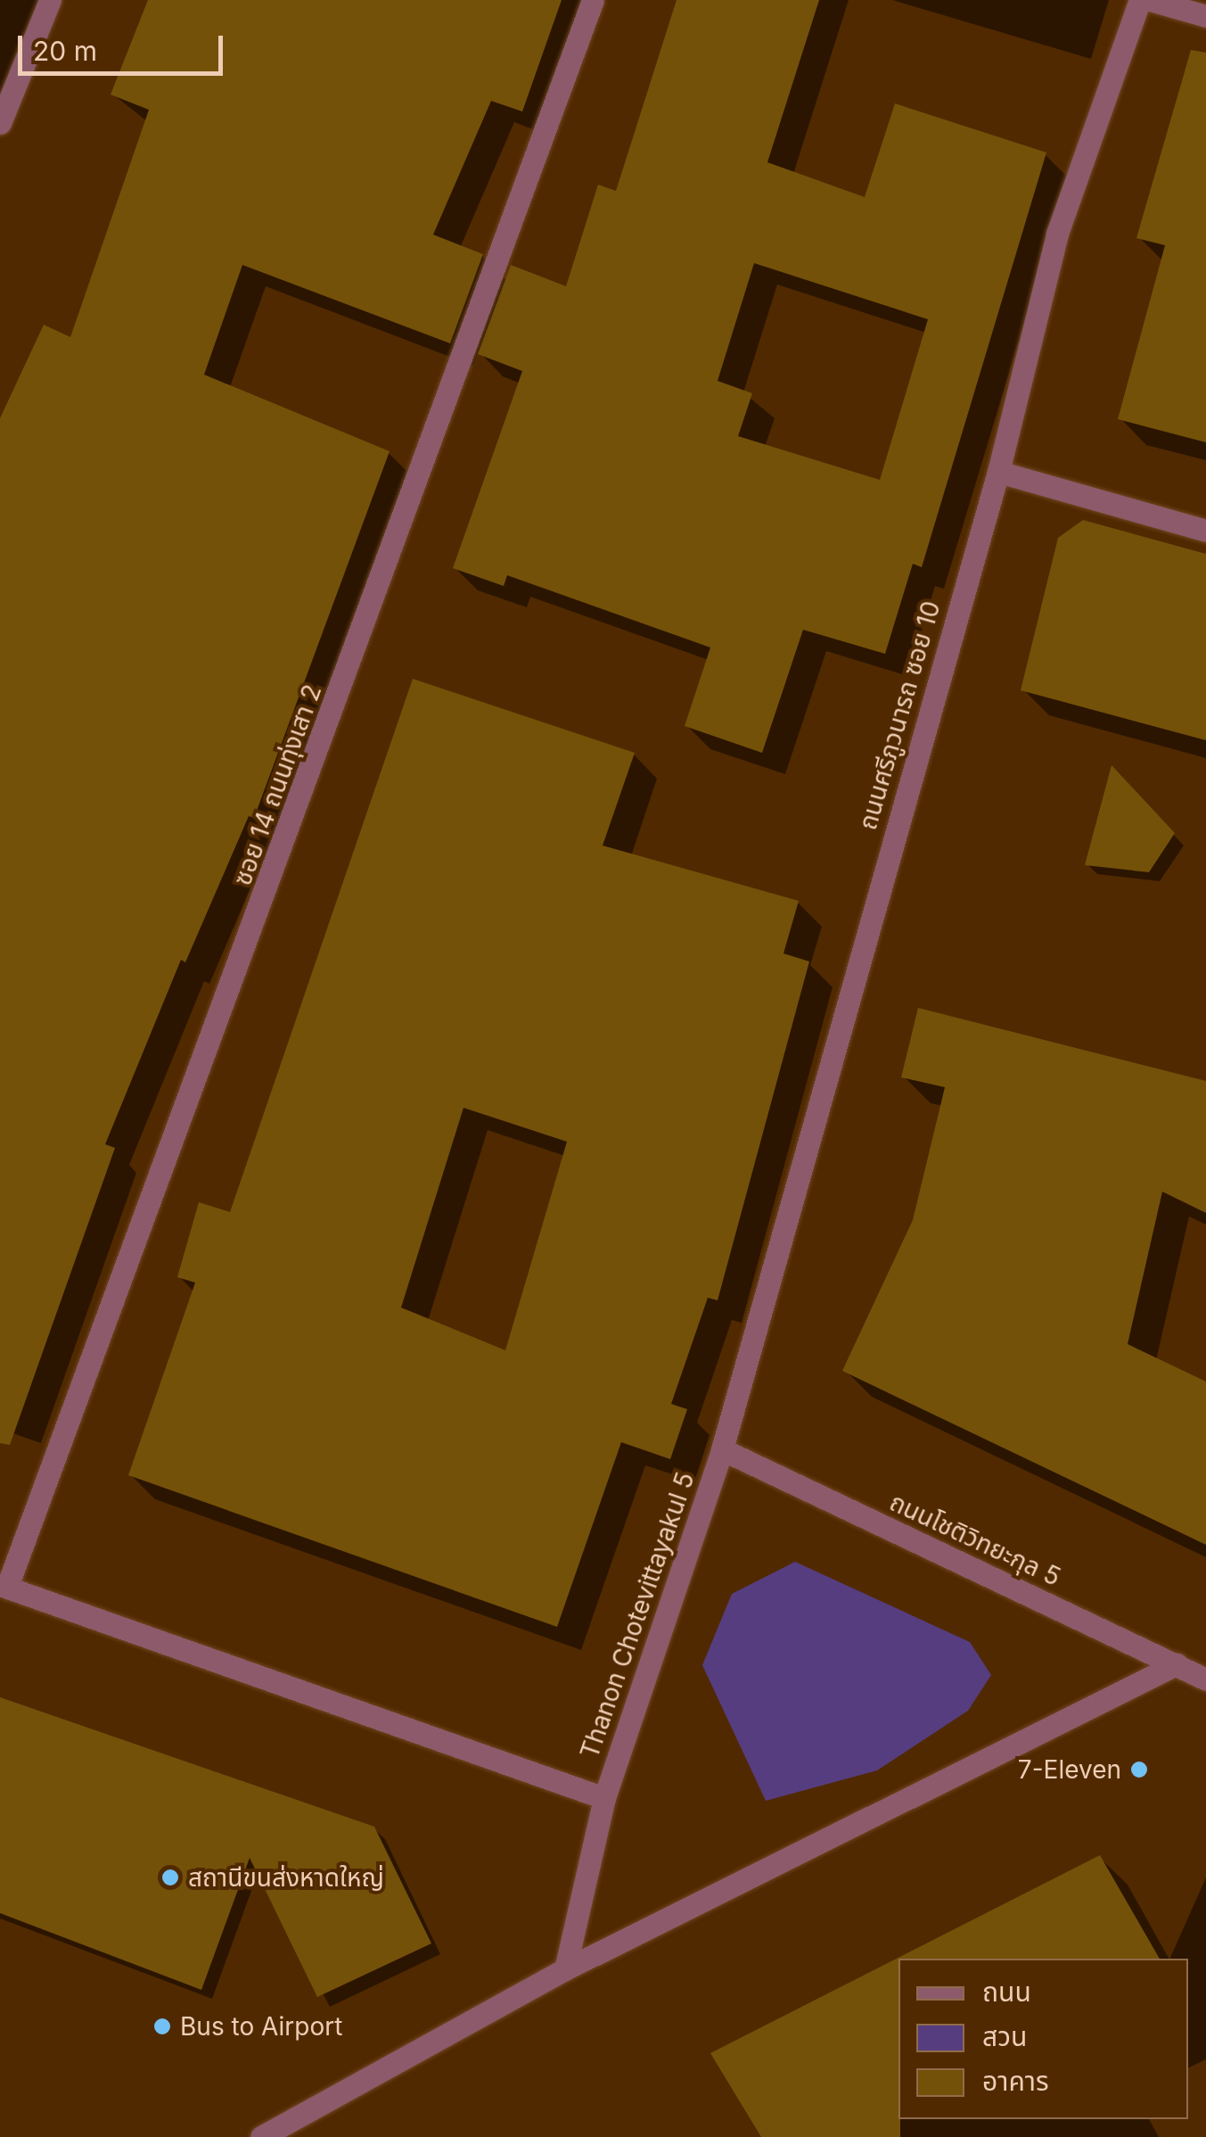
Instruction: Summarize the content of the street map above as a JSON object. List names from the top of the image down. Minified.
{"streets":{"street":["ถนนศรีภูวนารถ ซอย 10","ซอย 14 ถนนทุ่งเสา 2","ถนนโชติวิทยะกุล 5","Thanon Chotevittayakul 5"]},"crossings":[["ถนนศรีภูวนารถ ซอย 10","ถนนโชติวิทยะกุล 5"],["ถนนศรีภูวนารถ ซอย 10","Thanon Chotevittayakul 5"],["ถนนโชติวิทยะกุล 5","Thanon Chotevittayakul 5"]],"places":["7-Eleven","สถานีขนส่งหาดใหญ่","Bus to Airport"],"legend":["ถนน","สวน","อาคาร"],"scale_bar":"20 m"}
